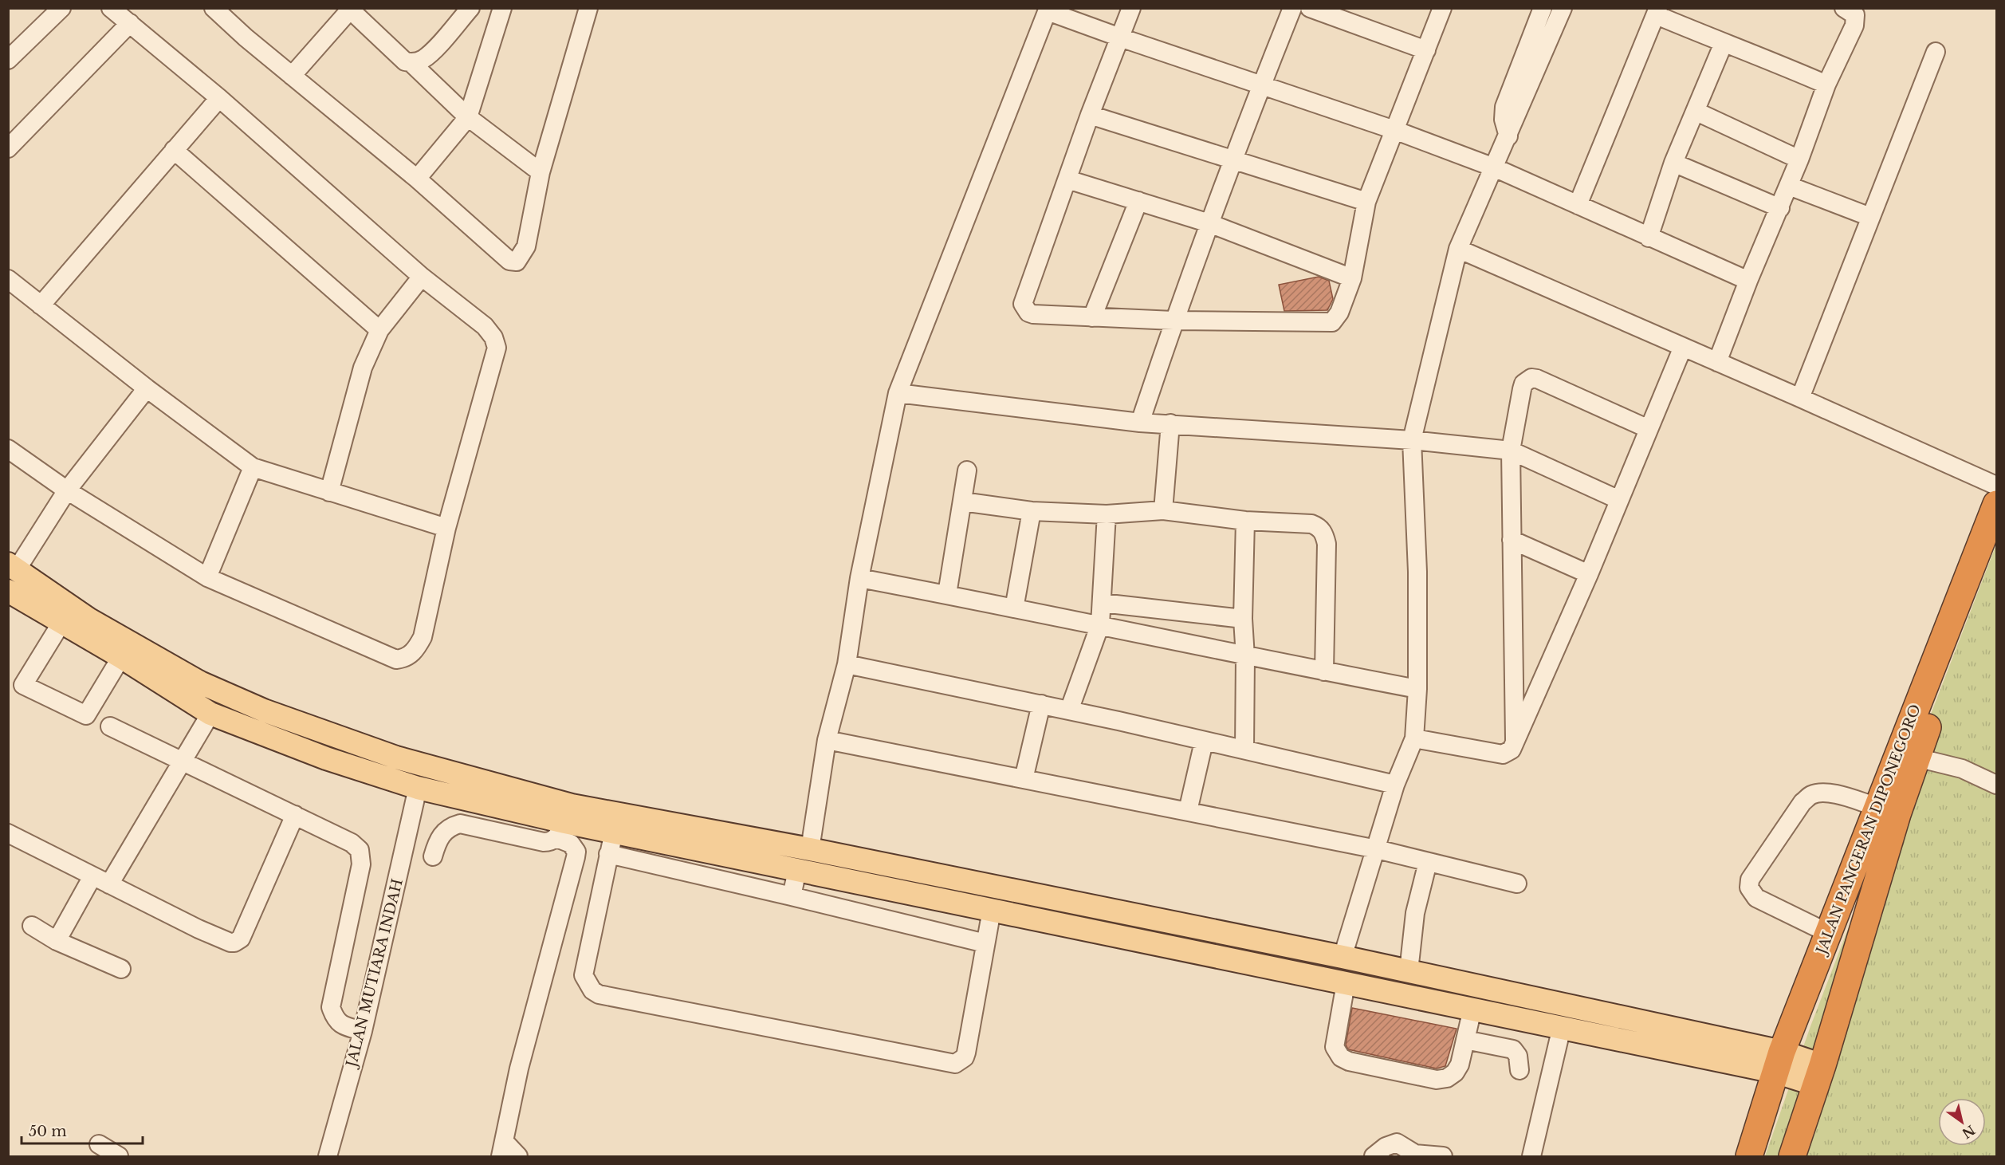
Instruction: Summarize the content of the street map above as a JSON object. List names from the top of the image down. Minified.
{"streets":{"highway":["JALAN PANGERAN DIPONEGORO"],"street":["JALAN MUTIARA INDAH"]},"scale_bar":"50 m","north":"bottom right"}
